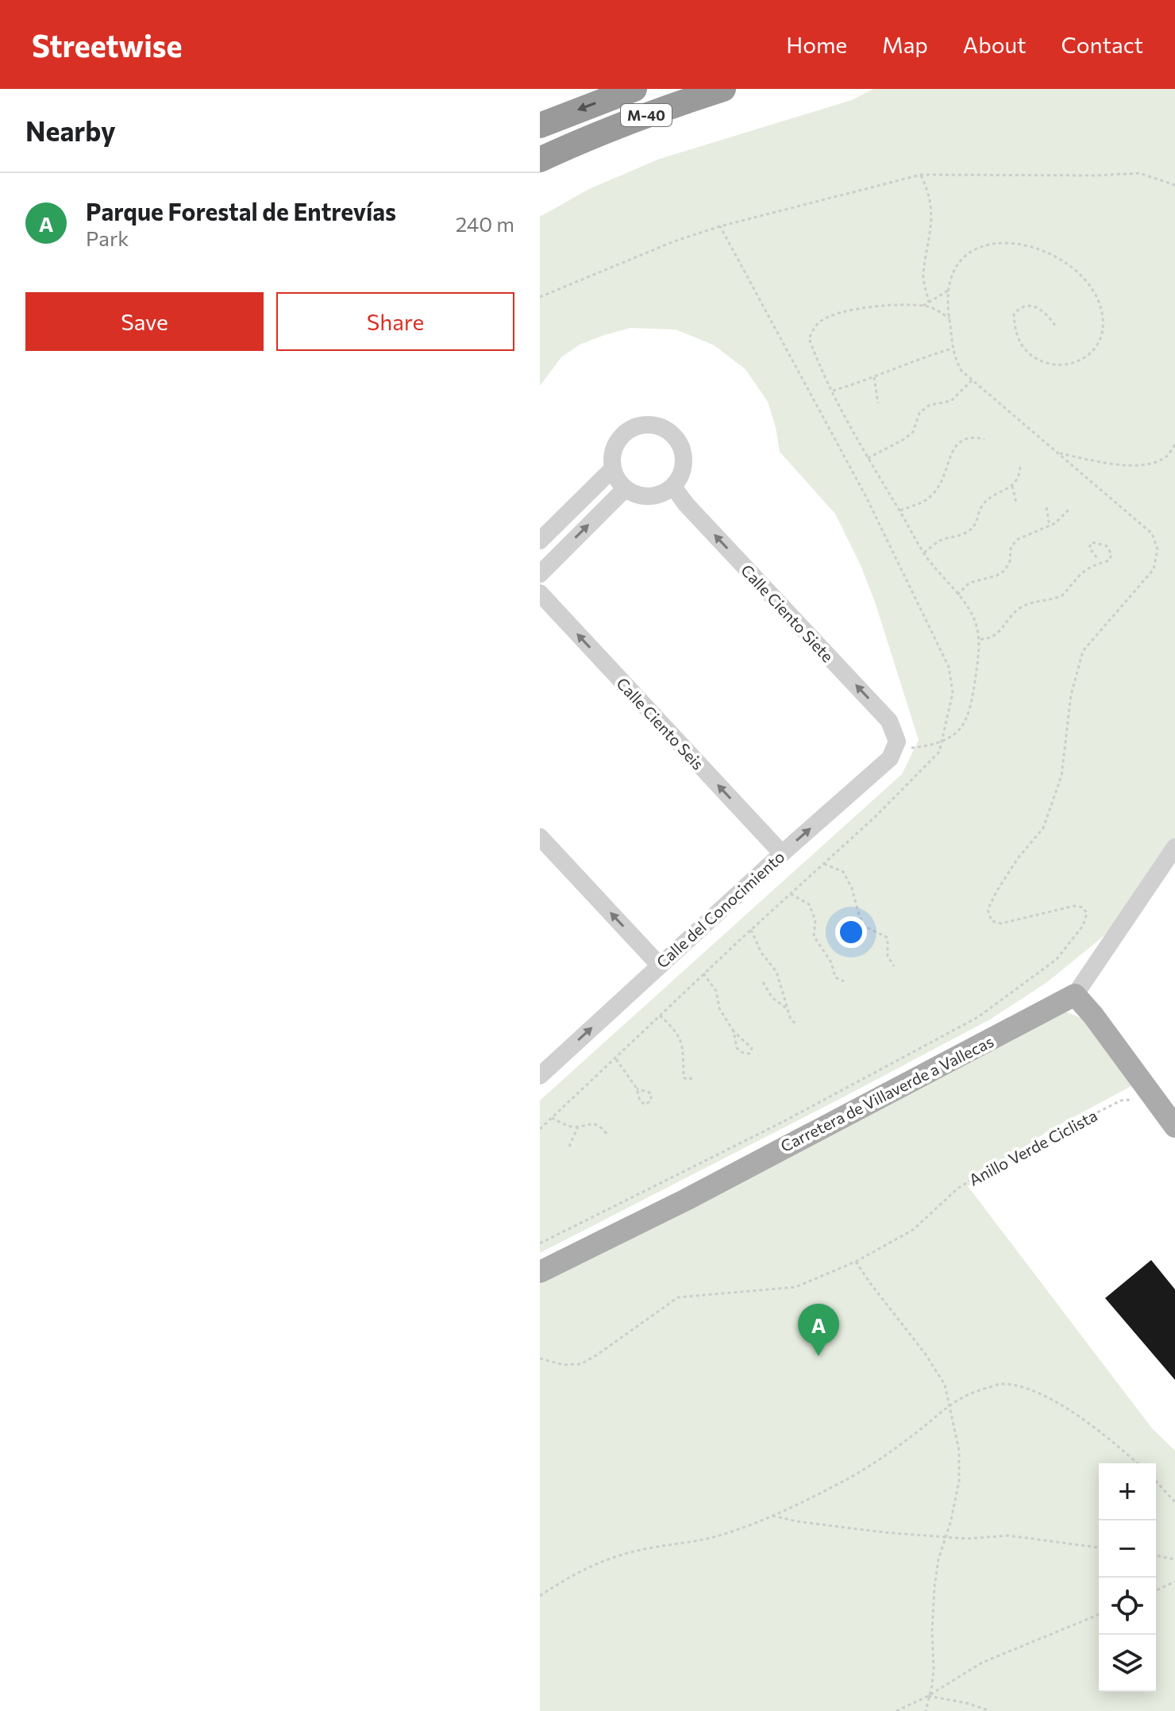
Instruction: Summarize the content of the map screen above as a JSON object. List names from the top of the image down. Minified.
{"streets":{"highway":["M-40"],"main road":["Carretera de Villaverde a Vallecas"],"street":["Calle Ciento Siete","Calle Ciento Seis","Calle del Conocimiento"],"path":["Anillo Verde Ciclista"]},"crossings":[["Calle Ciento Siete","Calle del Conocimiento"],["Calle Ciento Seis","Calle del Conocimiento"]],"one_way":["Calle Ciento Siete","Calle Ciento Seis","Calle del Conocimiento"],"page":{"header":"Streetwise","nav":["Home","Map","About","Contact"],"heading":"Nearby","list":[{"mark":"A","name":"Parque Forestal de Entrevías","note":"Park","value":"240 m"}],"buttons":["Save","Share"],"pins":"A","map_buttons":["+","−"]}}
